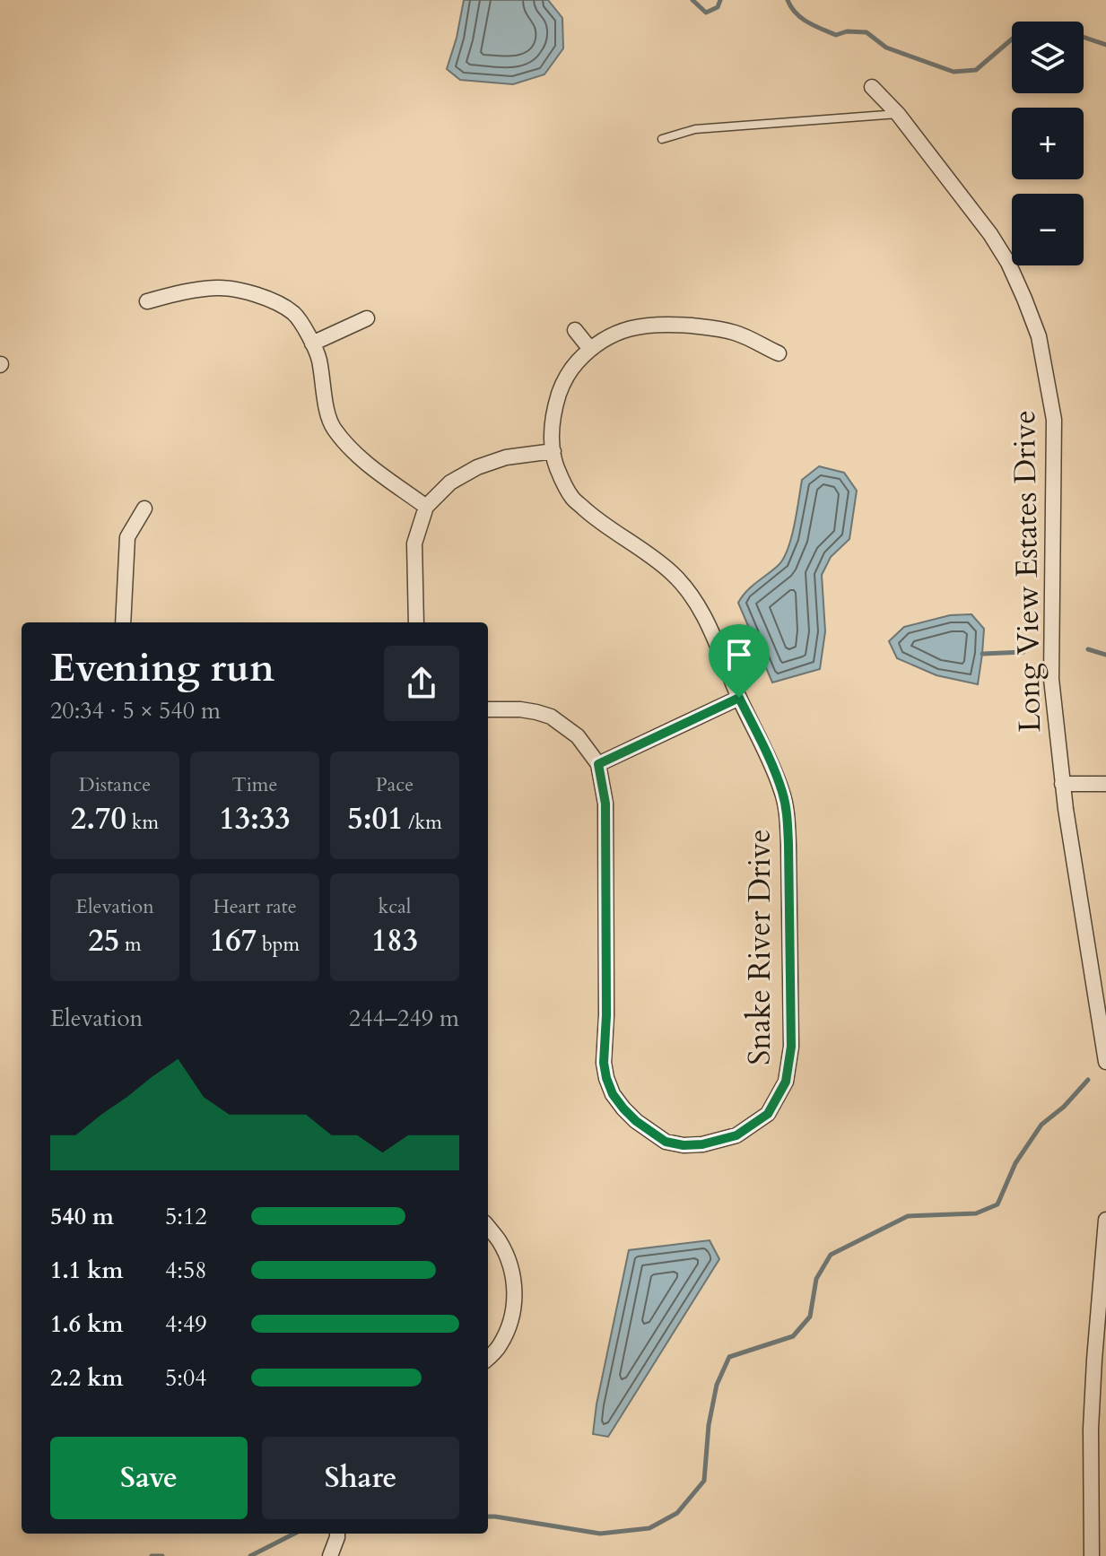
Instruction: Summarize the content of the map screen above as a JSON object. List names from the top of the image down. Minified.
{"streets":{"street":["Long View Estates Drive","Snake River Drive"]},"page":{"map_buttons":["+","−"],"heading":["Evening run","20:34 · 5 × 540 m"],"stats":[["Distance","2.70 km"],["Time","13:33"],["Pace","5:01 /km"],["Elevation","25 m"],["Heart rate","167 bpm"],["kcal","183"]],"chart":["Elevation","244–249 m"],"list":[{"name":"540 m","note":"5:12"},{"name":"1.1 km","note":"4:58"},{"name":"1.6 km","note":"4:49"},{"name":"2.2 km","note":"5:04"}],"buttons":["Save","Share"]}}
